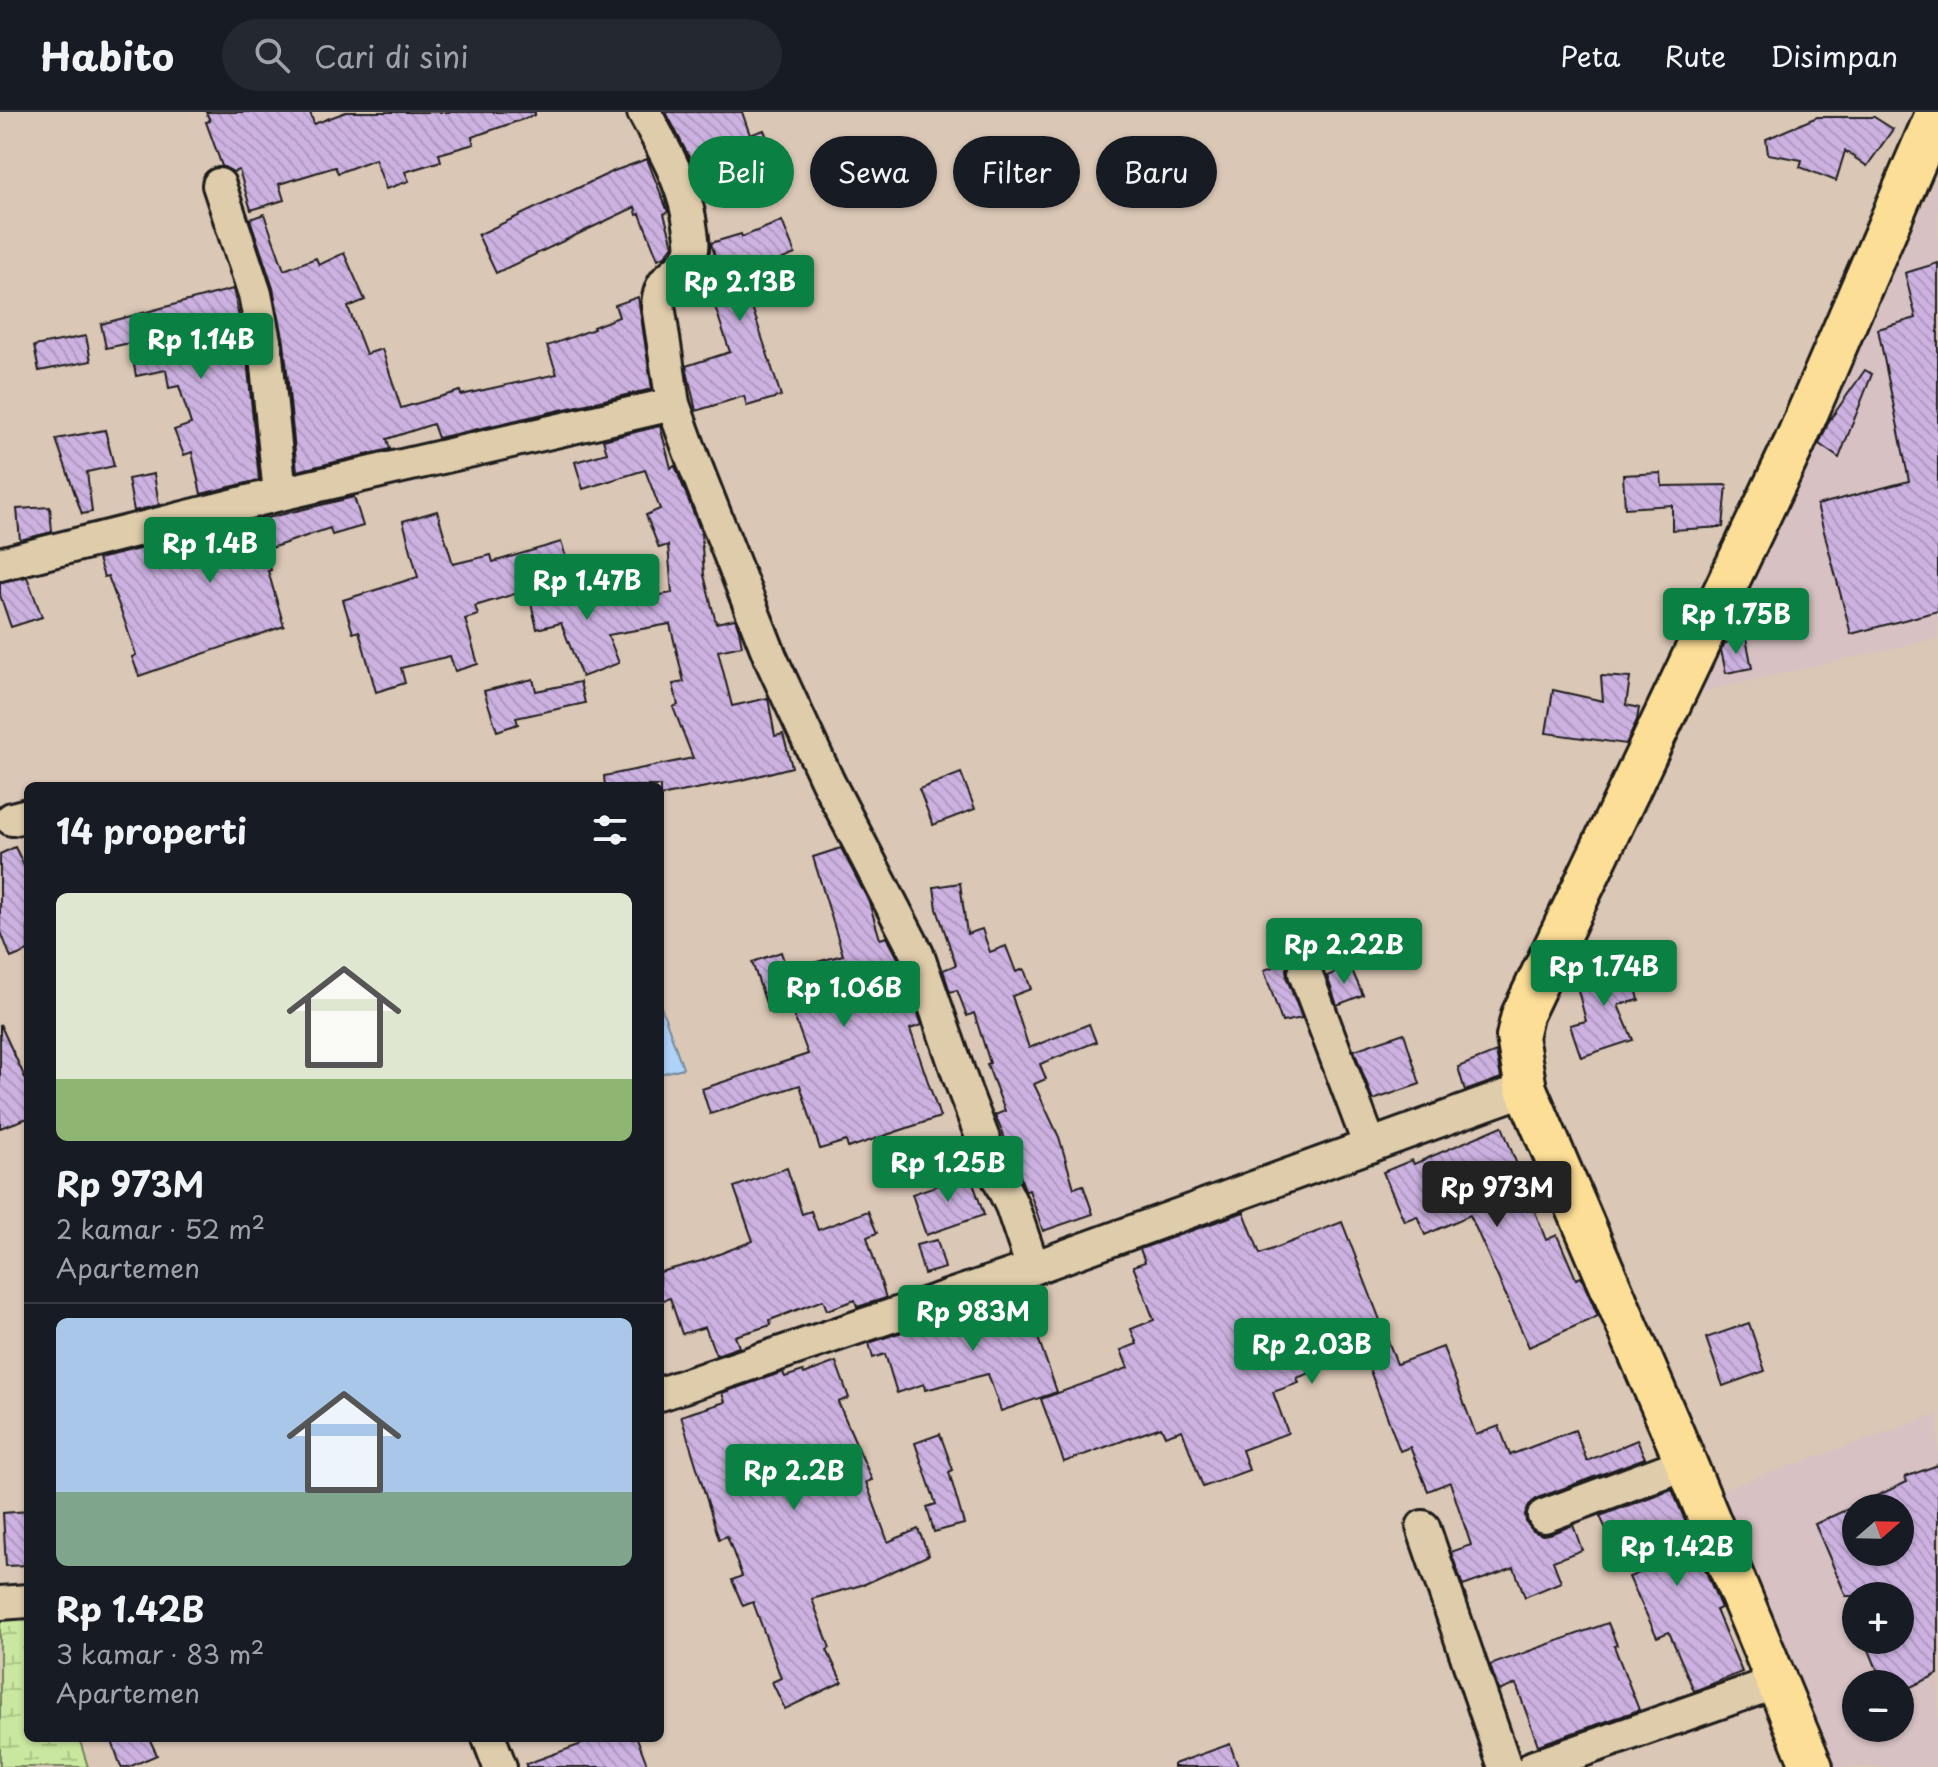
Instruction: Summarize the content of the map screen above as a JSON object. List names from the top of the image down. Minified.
{"north":"right","page":{"header":"Habito","search":"Cari di sini","nav":["Peta","Rute","Disimpan"],"chip":["Beli","Sewa","Filter","Baru"],"price":["Rp 2.13B","Rp 1.14B","Rp 1.4B","Rp 1.47B","Rp 1.75B","Rp 2.22B","Rp 1.74B","Rp 1.06B","Rp 1.25B","Rp 973M","Rp 983M","Rp 2.03B","Rp 2.2B","Rp 1.42B"],"heading":"14 properti","list":[{"name":"Rp 973M","note":"2 kamar · 52 m² · Apartemen"},{"name":"Rp 1.42B","note":"3 kamar · 83 m² · Apartemen"}],"map_buttons":["+","−"]}}
